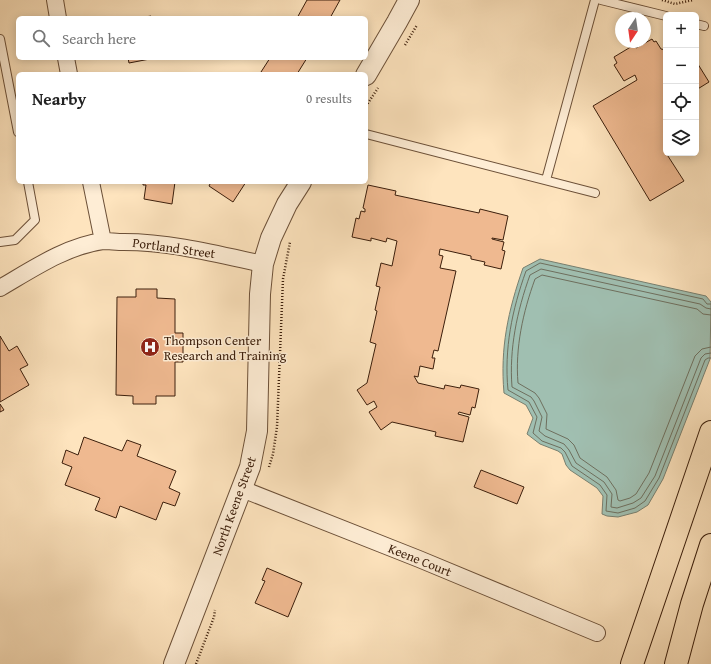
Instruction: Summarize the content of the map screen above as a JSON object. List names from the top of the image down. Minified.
{"streets":{"street":["Portland Street","North Keene Street","Keene Court"]},"crossings":[["Portland Street","North Keene Street"],["North Keene Street","Keene Court"]],"places":{"hospital":["Thompson Center Research and Training"]},"north":"bottom","page":{"map_buttons":["+","−"],"search":"Search here","heading":["Nearby","0 results"]}}
